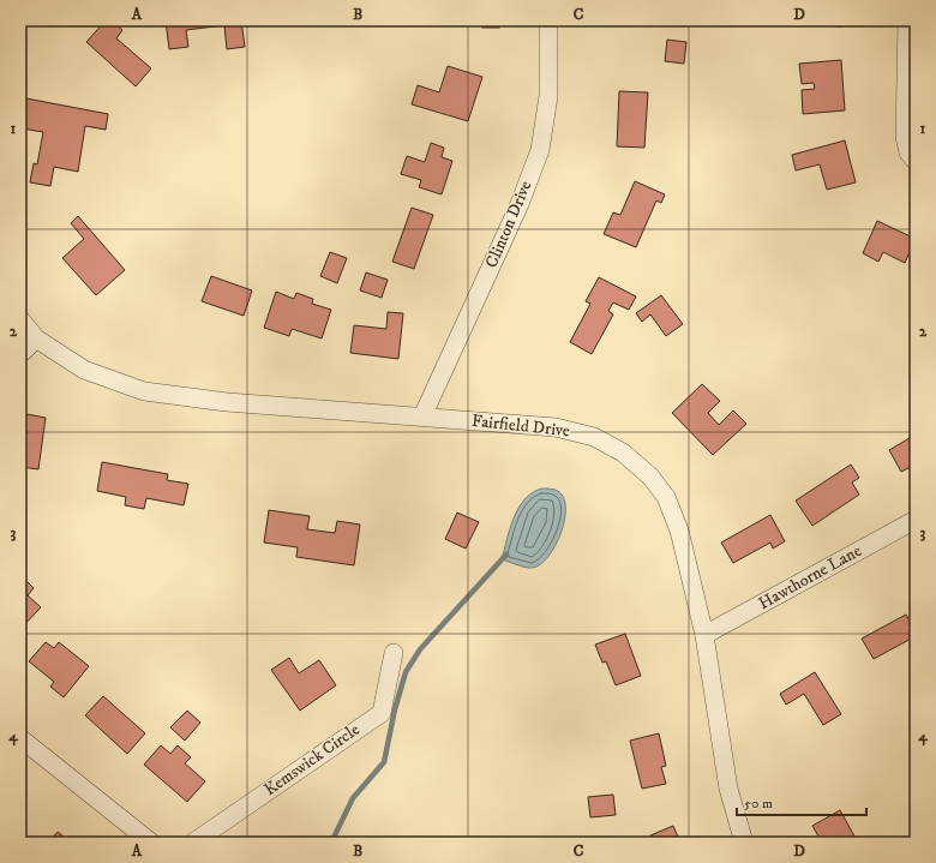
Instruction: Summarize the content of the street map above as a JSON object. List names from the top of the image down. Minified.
{"streets":{"street":["Clinton Drive","Fairfield Drive","Hawthorne Lane","Kemswick Circle"]},"crossings":[["Clinton Drive","Fairfield Drive"],["Fairfield Drive","Hawthorne Lane"]],"scale_bar":"50 m","grid":{"columns":["A","B","C","D"],"rows":["1","2","3","4"]}}
